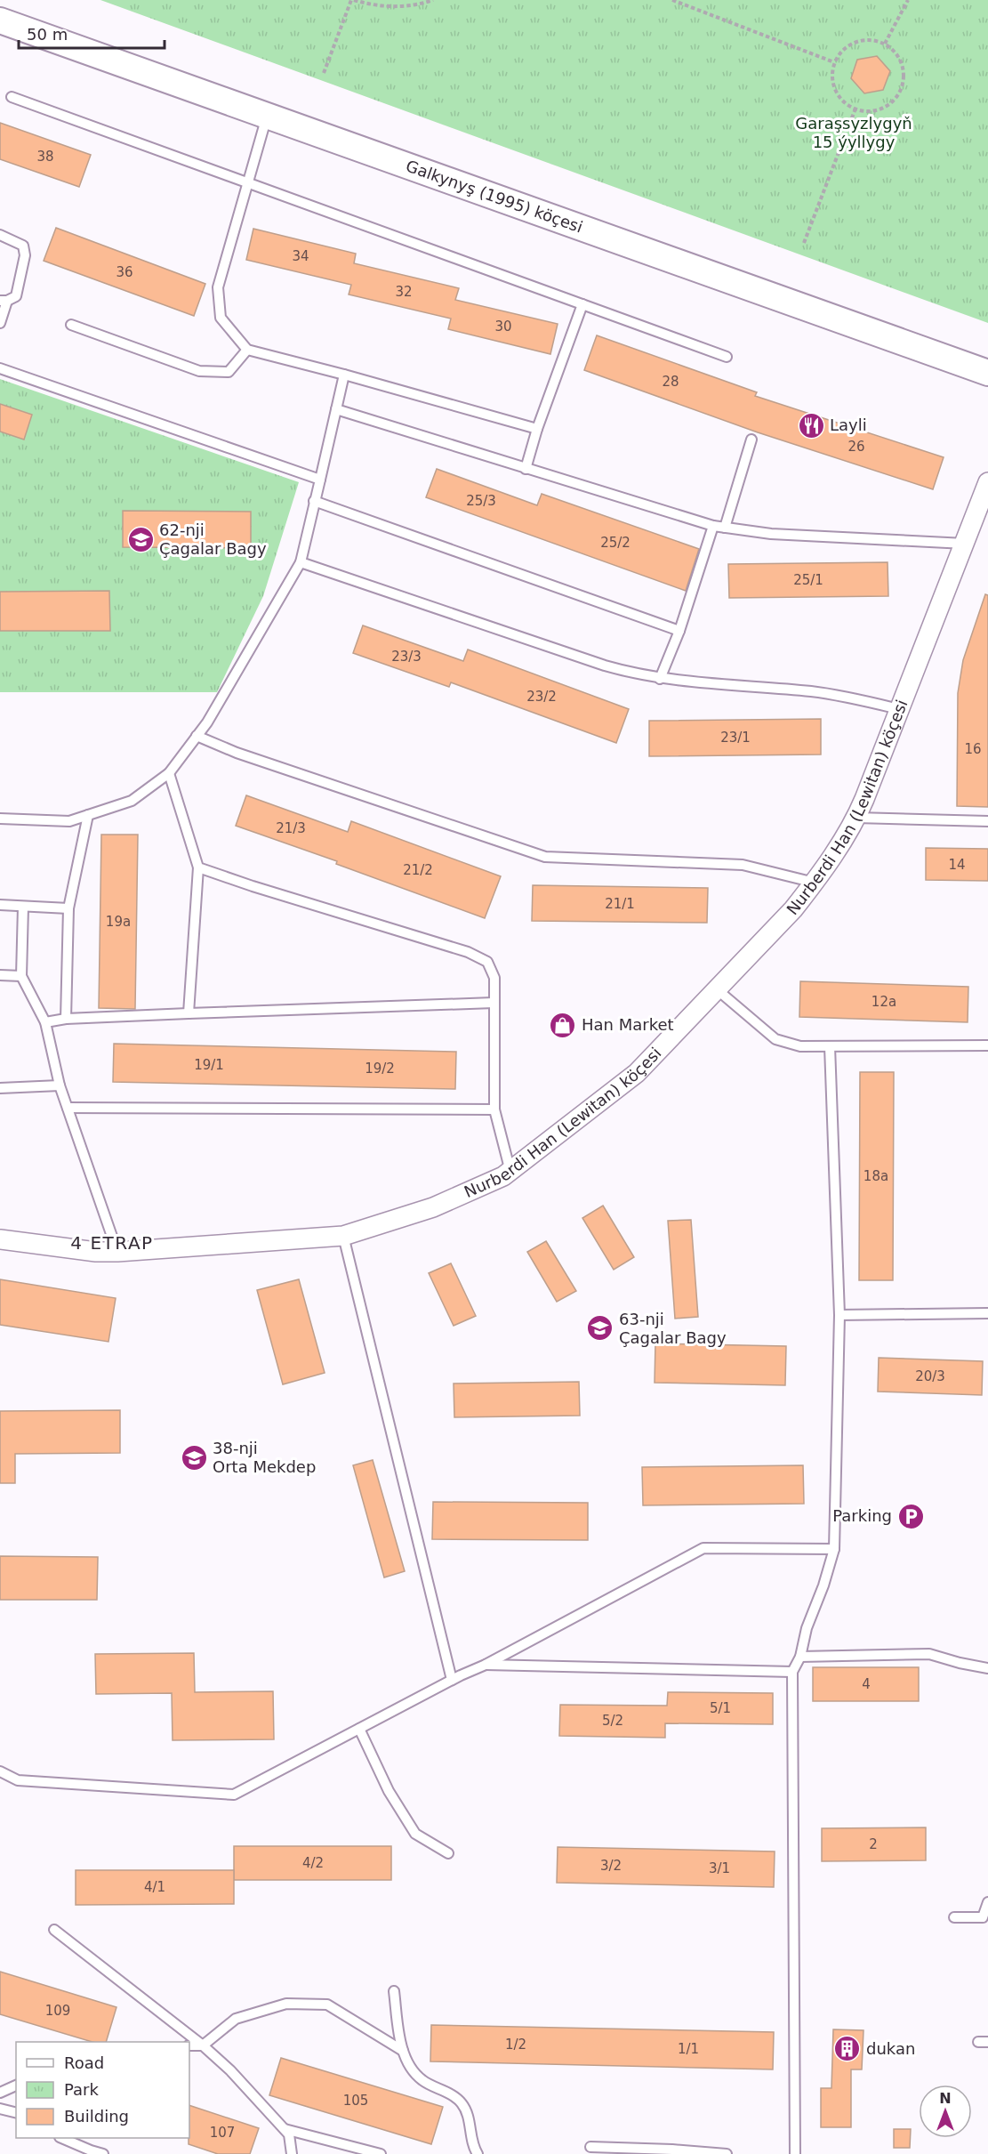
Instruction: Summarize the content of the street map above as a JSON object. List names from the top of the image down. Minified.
{"streets":{"main road":["Galkynyş (1995) köçesi"],"street":["Nurberdi Han (Lewitan) köçesi"]},"districts":["4 ETRAP"],"parks":["Garaşsyzlygyň 15 ýyllygy"],"places":{"restaurant":["Layli"],"school or university":["62-nji Çagalar Bagy","63-nji Çagalar Bagy","38-nji Orta Mekdep"],"shop":["Han Market"],"parking":["Parking"],"building":["dukan"]},"house_numbers":["38","34","36","32","30","28","26","25/3","25/2","25/1","23/3","23/2","23/1","16","21/3","14","21/2","21/1","19a","12a","19/1","19/2","18a","20/3","4","5/1","5/2","2","4/2","3/2","3/1","4/1","109","1/2","1/1","105","107"],"legend":["Road","Park","Building"],"scale_bar":"50 m","north":"top"}
